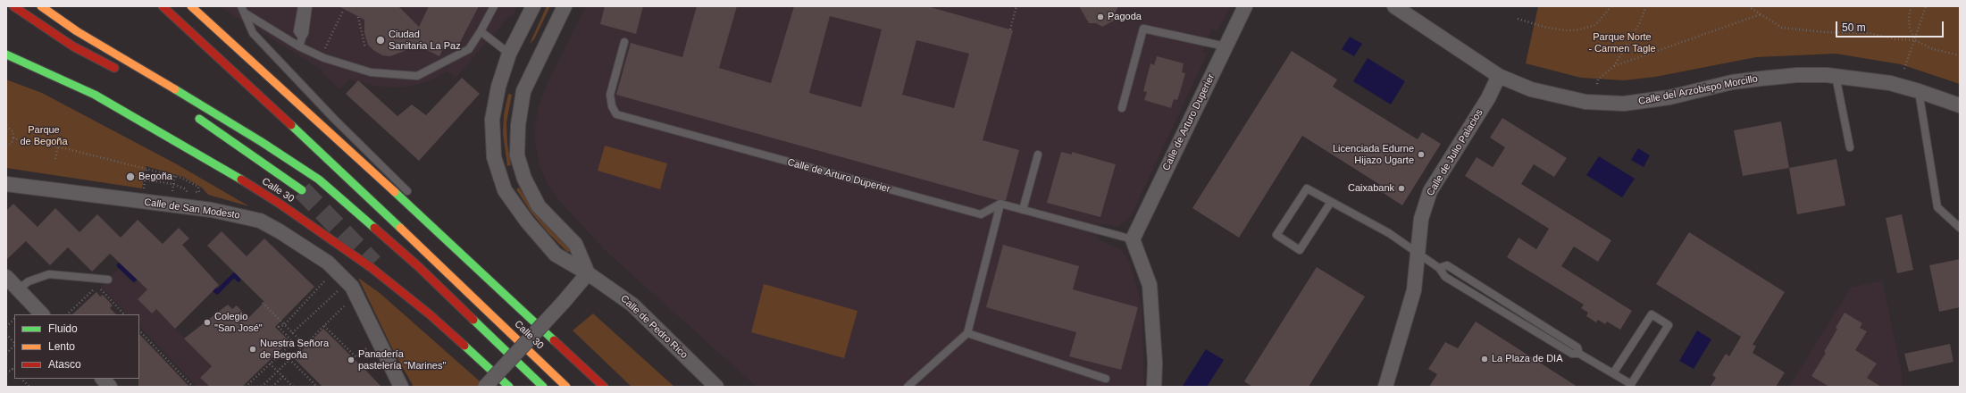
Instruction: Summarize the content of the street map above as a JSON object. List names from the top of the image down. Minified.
{"streets":{"highway":["Calle 30"],"street":["Calle del Arzobispo Morcillo","Calle de Arturo Duperier","Calle de Julio Palacios","Calle de San Modesto","Calle de Pedro Rico"]},"crossings":[["Calle del Arzobispo Morcillo","Calle de Julio Palacios"]],"parks":["Parque Norte - Carmen Tagle","Parque de Begoña"],"places":["Pagoda","Ciudad Sanitaria La Paz","Licenciada Edurne Hijazo Ugarte","Begoña","Caixabank","Colegio \"San José\"","Nuestra Señora de Begoña","La Plaza de DIA","Panadería pastelería \"Marines\""],"legend":["Fluido","Lento","Atasco"],"scale_bar":"50 m"}
